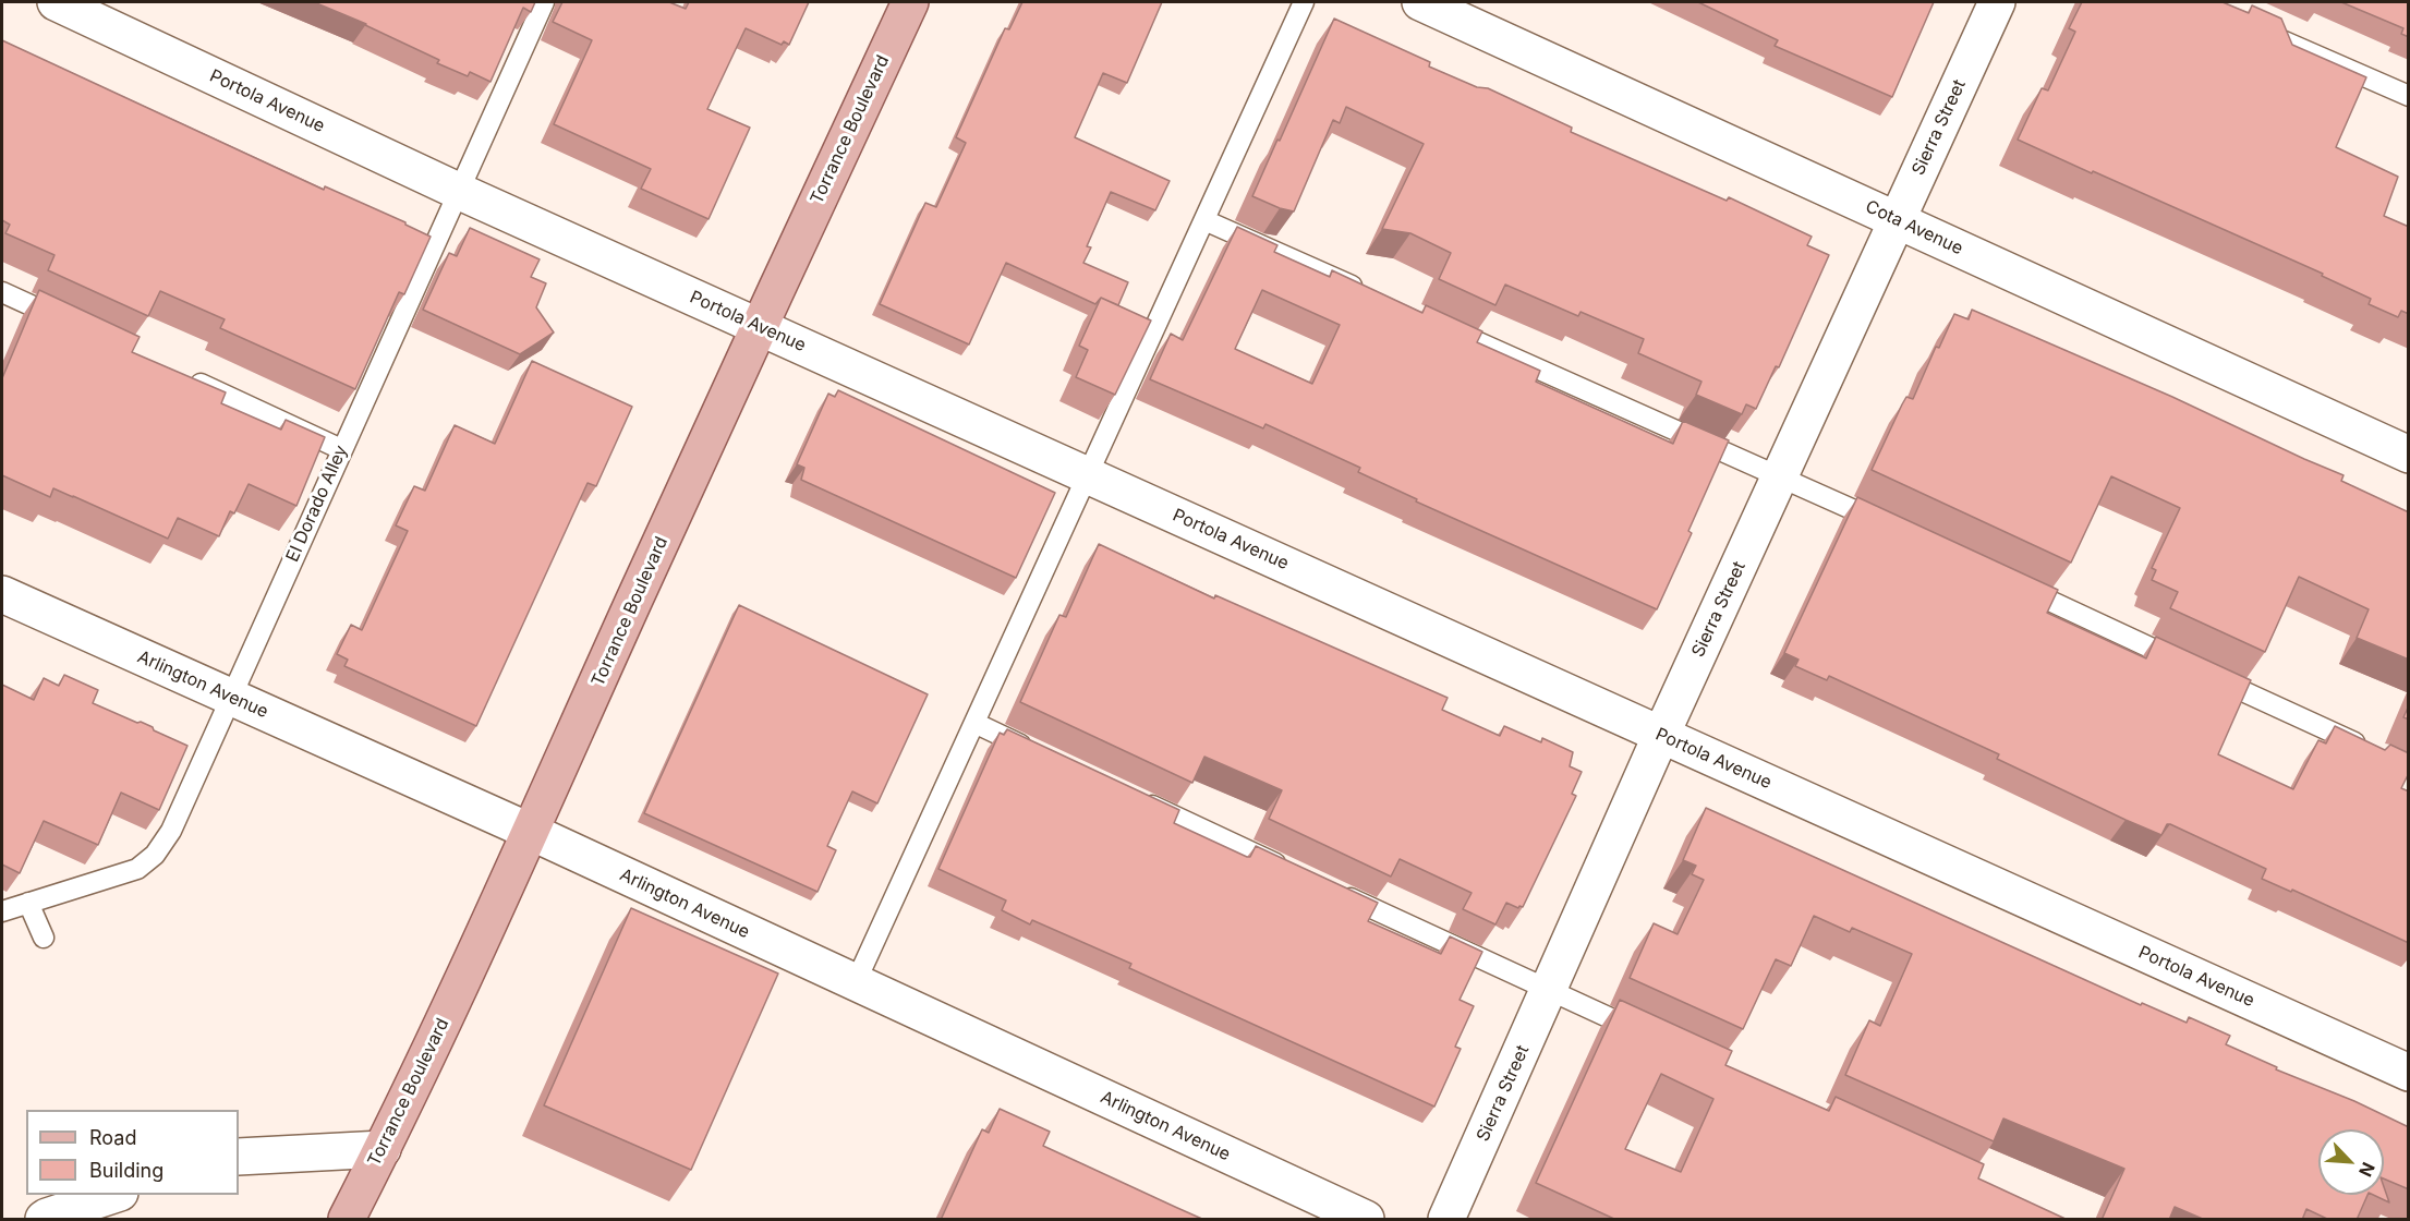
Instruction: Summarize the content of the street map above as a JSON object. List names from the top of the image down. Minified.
{"streets":{"main road":["Torrance Boulevard"],"street":["Portola Avenue","Sierra Street","Cota Avenue","Arlington Avenue"],"lane":["El Dorado Alley"]},"crossings":[["Portola Avenue","Sierra Street"],["Portola Avenue","Torrance Boulevard"],["Portola Avenue","El Dorado Alley"],["Sierra Street","Cota Avenue"],["Torrance Boulevard","Arlington Avenue"],["El Dorado Alley","Arlington Avenue"]],"legend":["Road","Building"],"north":"bottom right"}
